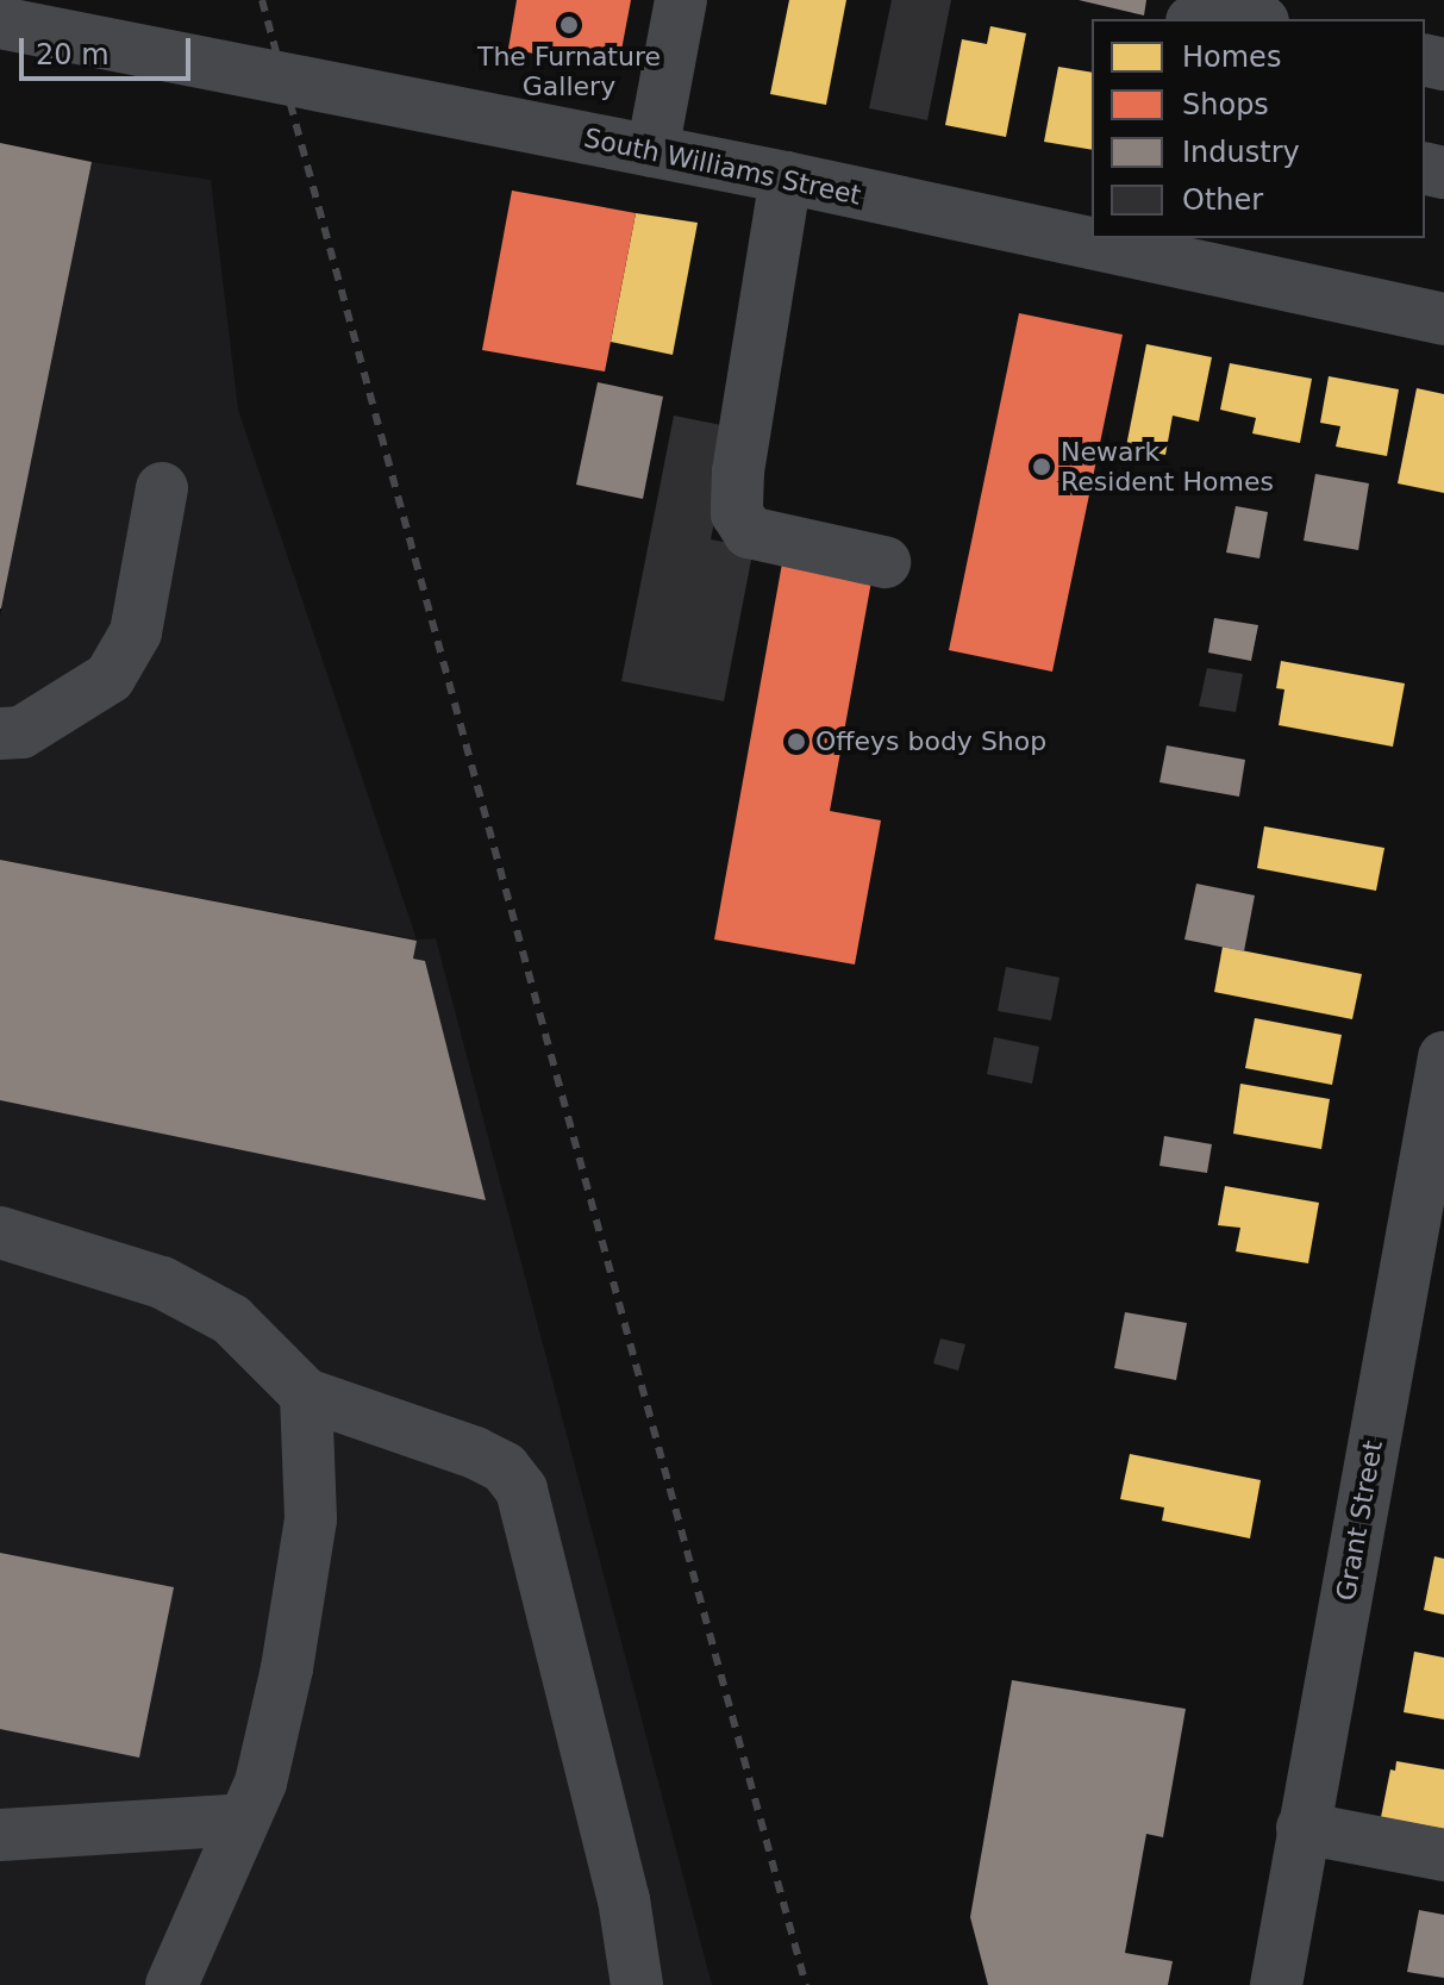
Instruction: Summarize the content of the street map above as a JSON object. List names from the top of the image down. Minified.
{"streets":{"street":["South Williams Street","Grant Street"]},"places":["The Furnature Gallery","Newark Resident Homes","Offeys body Shop"],"legend":["Homes","Shops","Industry","Other"],"scale_bar":"20 m"}
